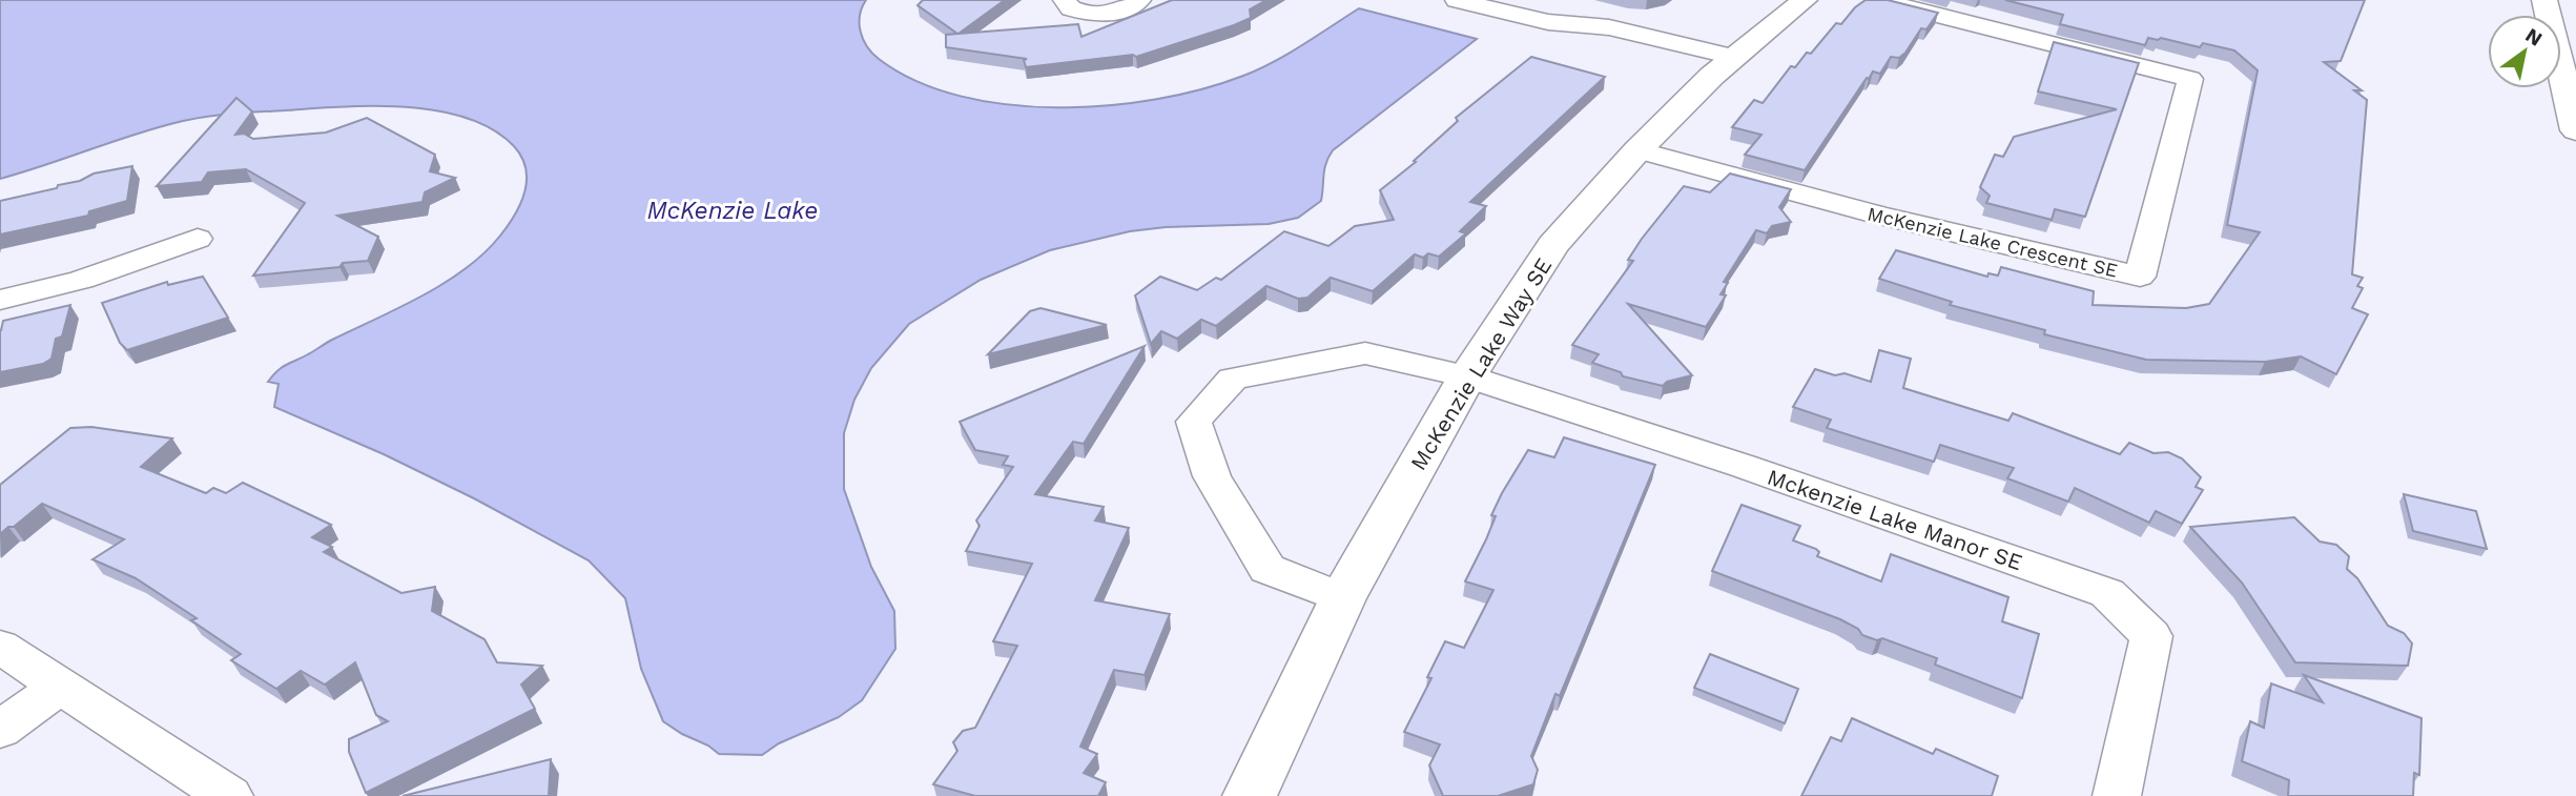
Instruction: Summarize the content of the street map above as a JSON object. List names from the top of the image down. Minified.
{"streets":{"main road":["McKenzie Lake Way SE"],"street":["McKenzie Lake Crescent SE","Mckenzie Lake Manor SE"]},"crossings":[["McKenzie Lake Crescent SE","McKenzie Lake Way SE"],["McKenzie Lake Way SE","Mckenzie Lake Manor SE"]],"water":["McKenzie Lake"],"north":"top right"}
